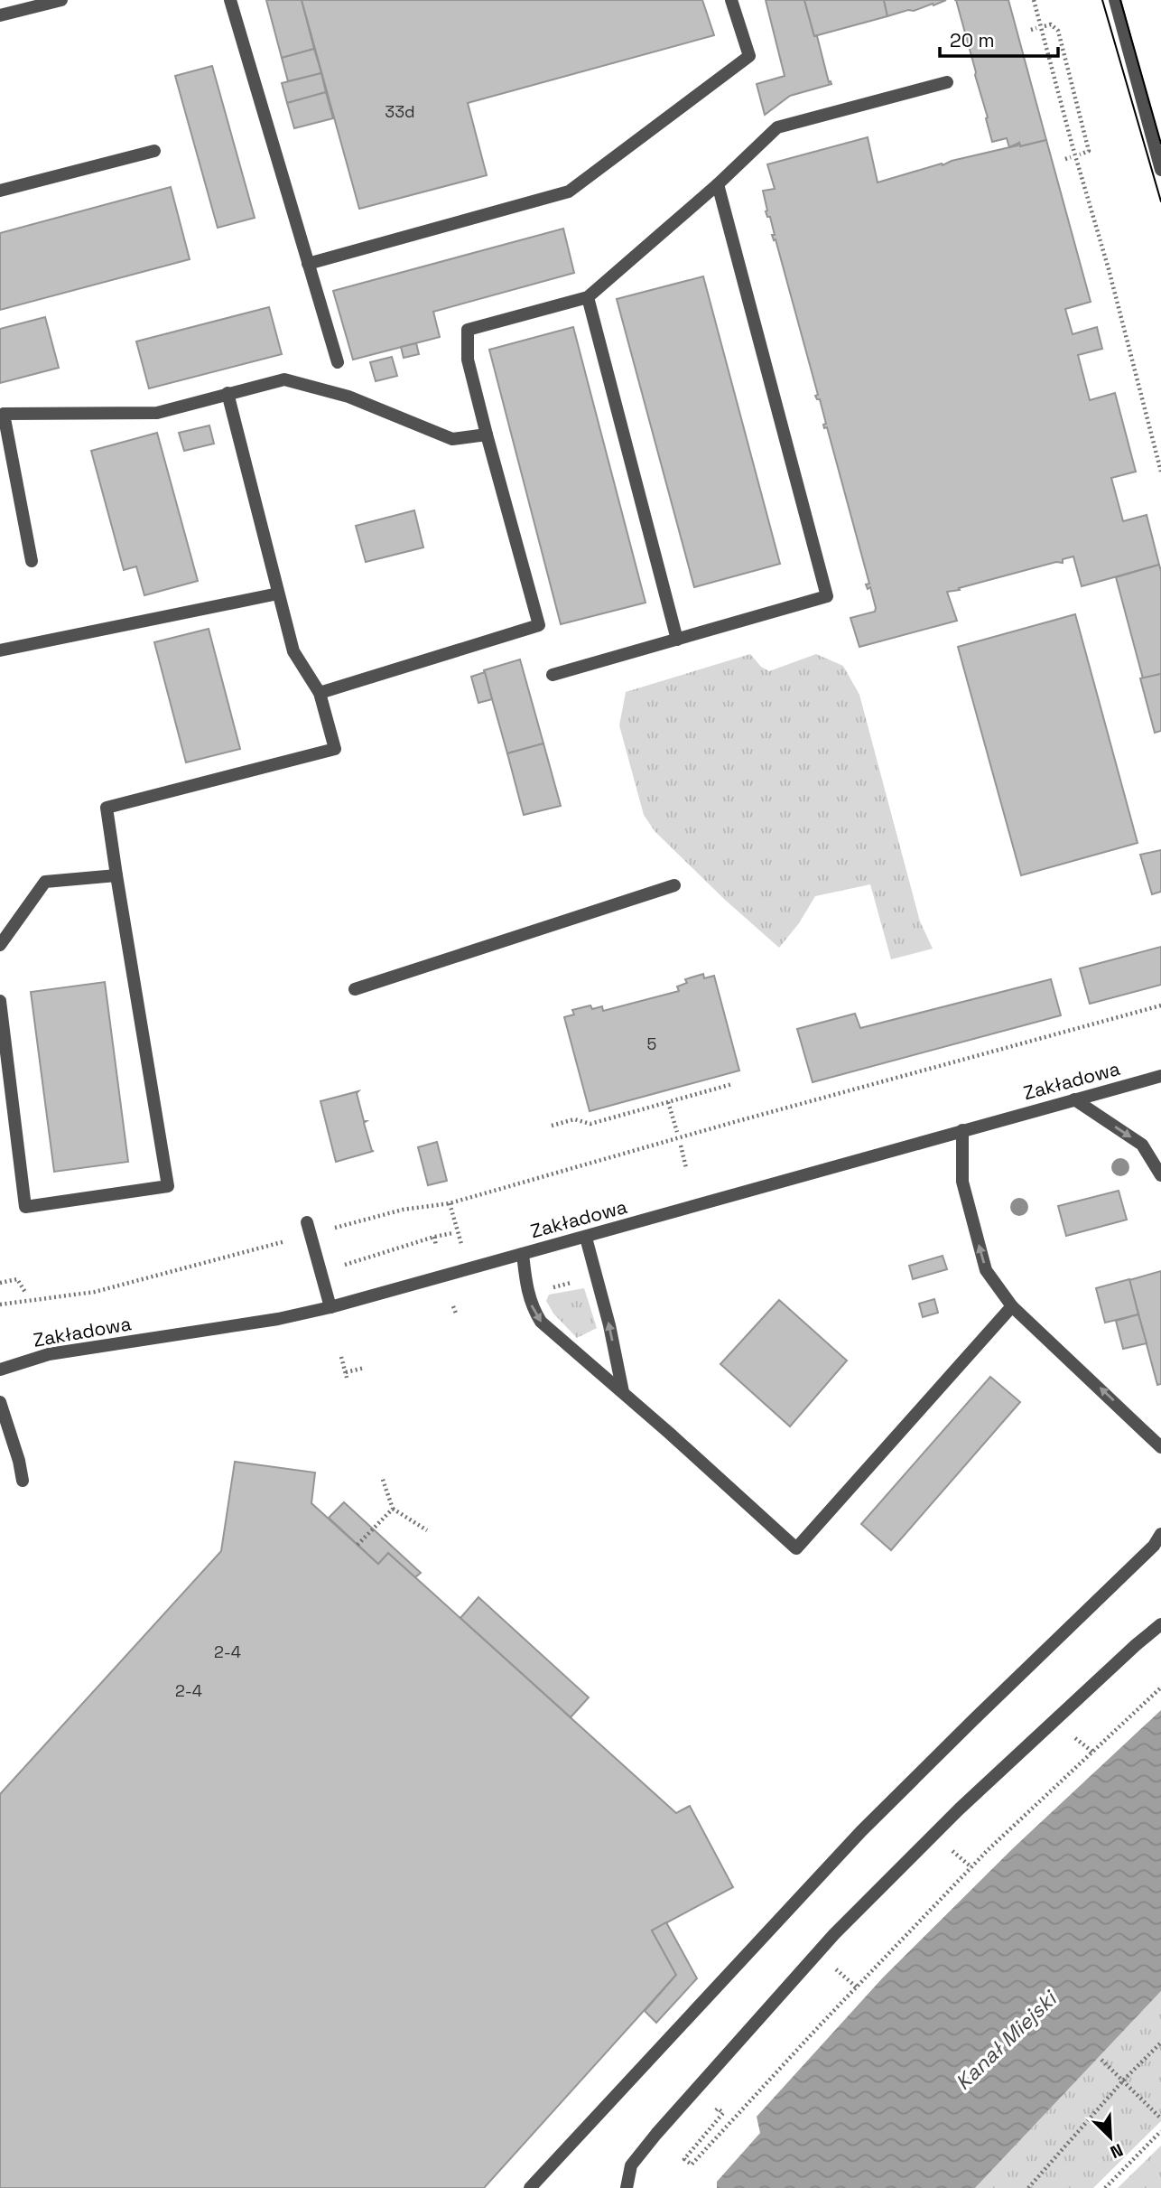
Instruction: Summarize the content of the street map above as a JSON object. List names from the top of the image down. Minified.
{"streets":{"street":["Zakładowa"]},"water":["Kanał Miejski"],"house_numbers":["33d","5","2-4","2-4"],"scale_bar":"20 m","north":"bottom right"}
